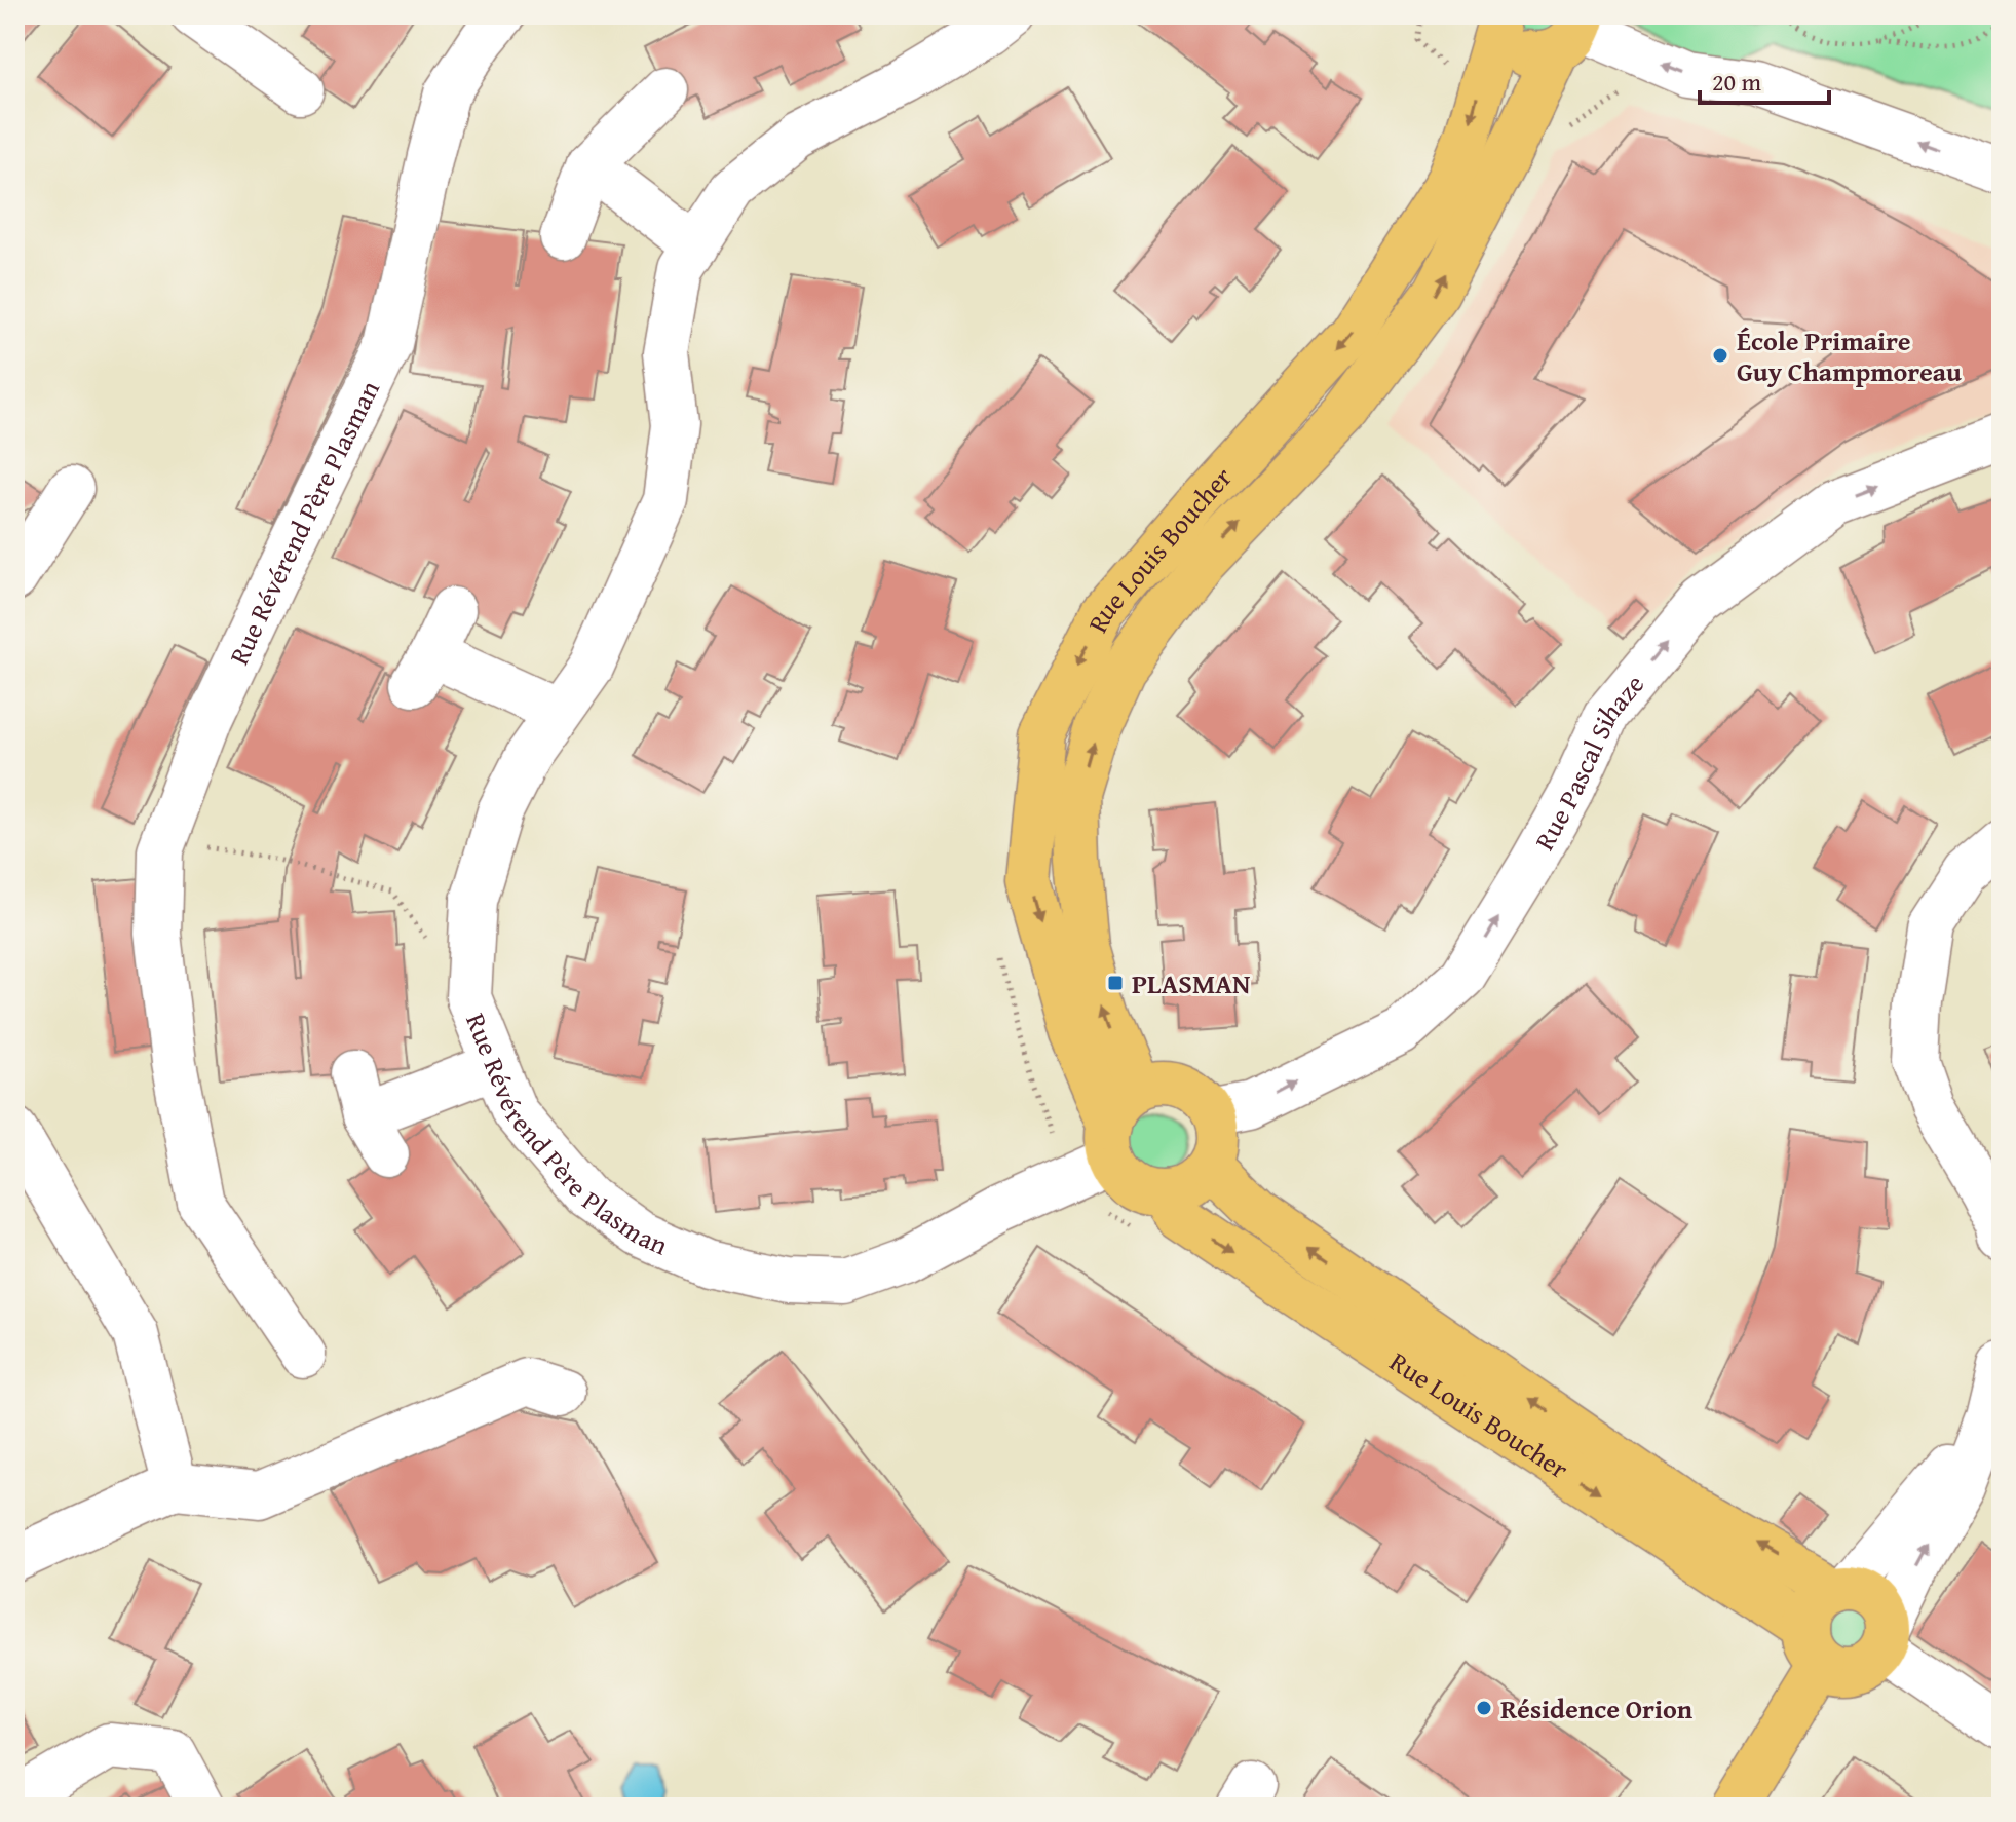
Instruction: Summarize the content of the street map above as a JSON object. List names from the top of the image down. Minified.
{"streets":{"main road":["Rue Louis Boucher"],"street":["Rue Révérend Père Plasman","Rue Pascal Sihaze"]},"crossings":[["Rue Révérend Père Plasman","Rue Louis Boucher"],["Rue Révérend Père Plasman","Rue Pascal Sihaze"],["Rue Louis Boucher","Rue Pascal Sihaze"]],"one_way":["Rue Pascal Sihaze"],"places":{"other":["École Primaire Guy Champmoreau","Résidence Orion"],"transit":["PLASMAN"]},"scale_bar":"20 m"}
